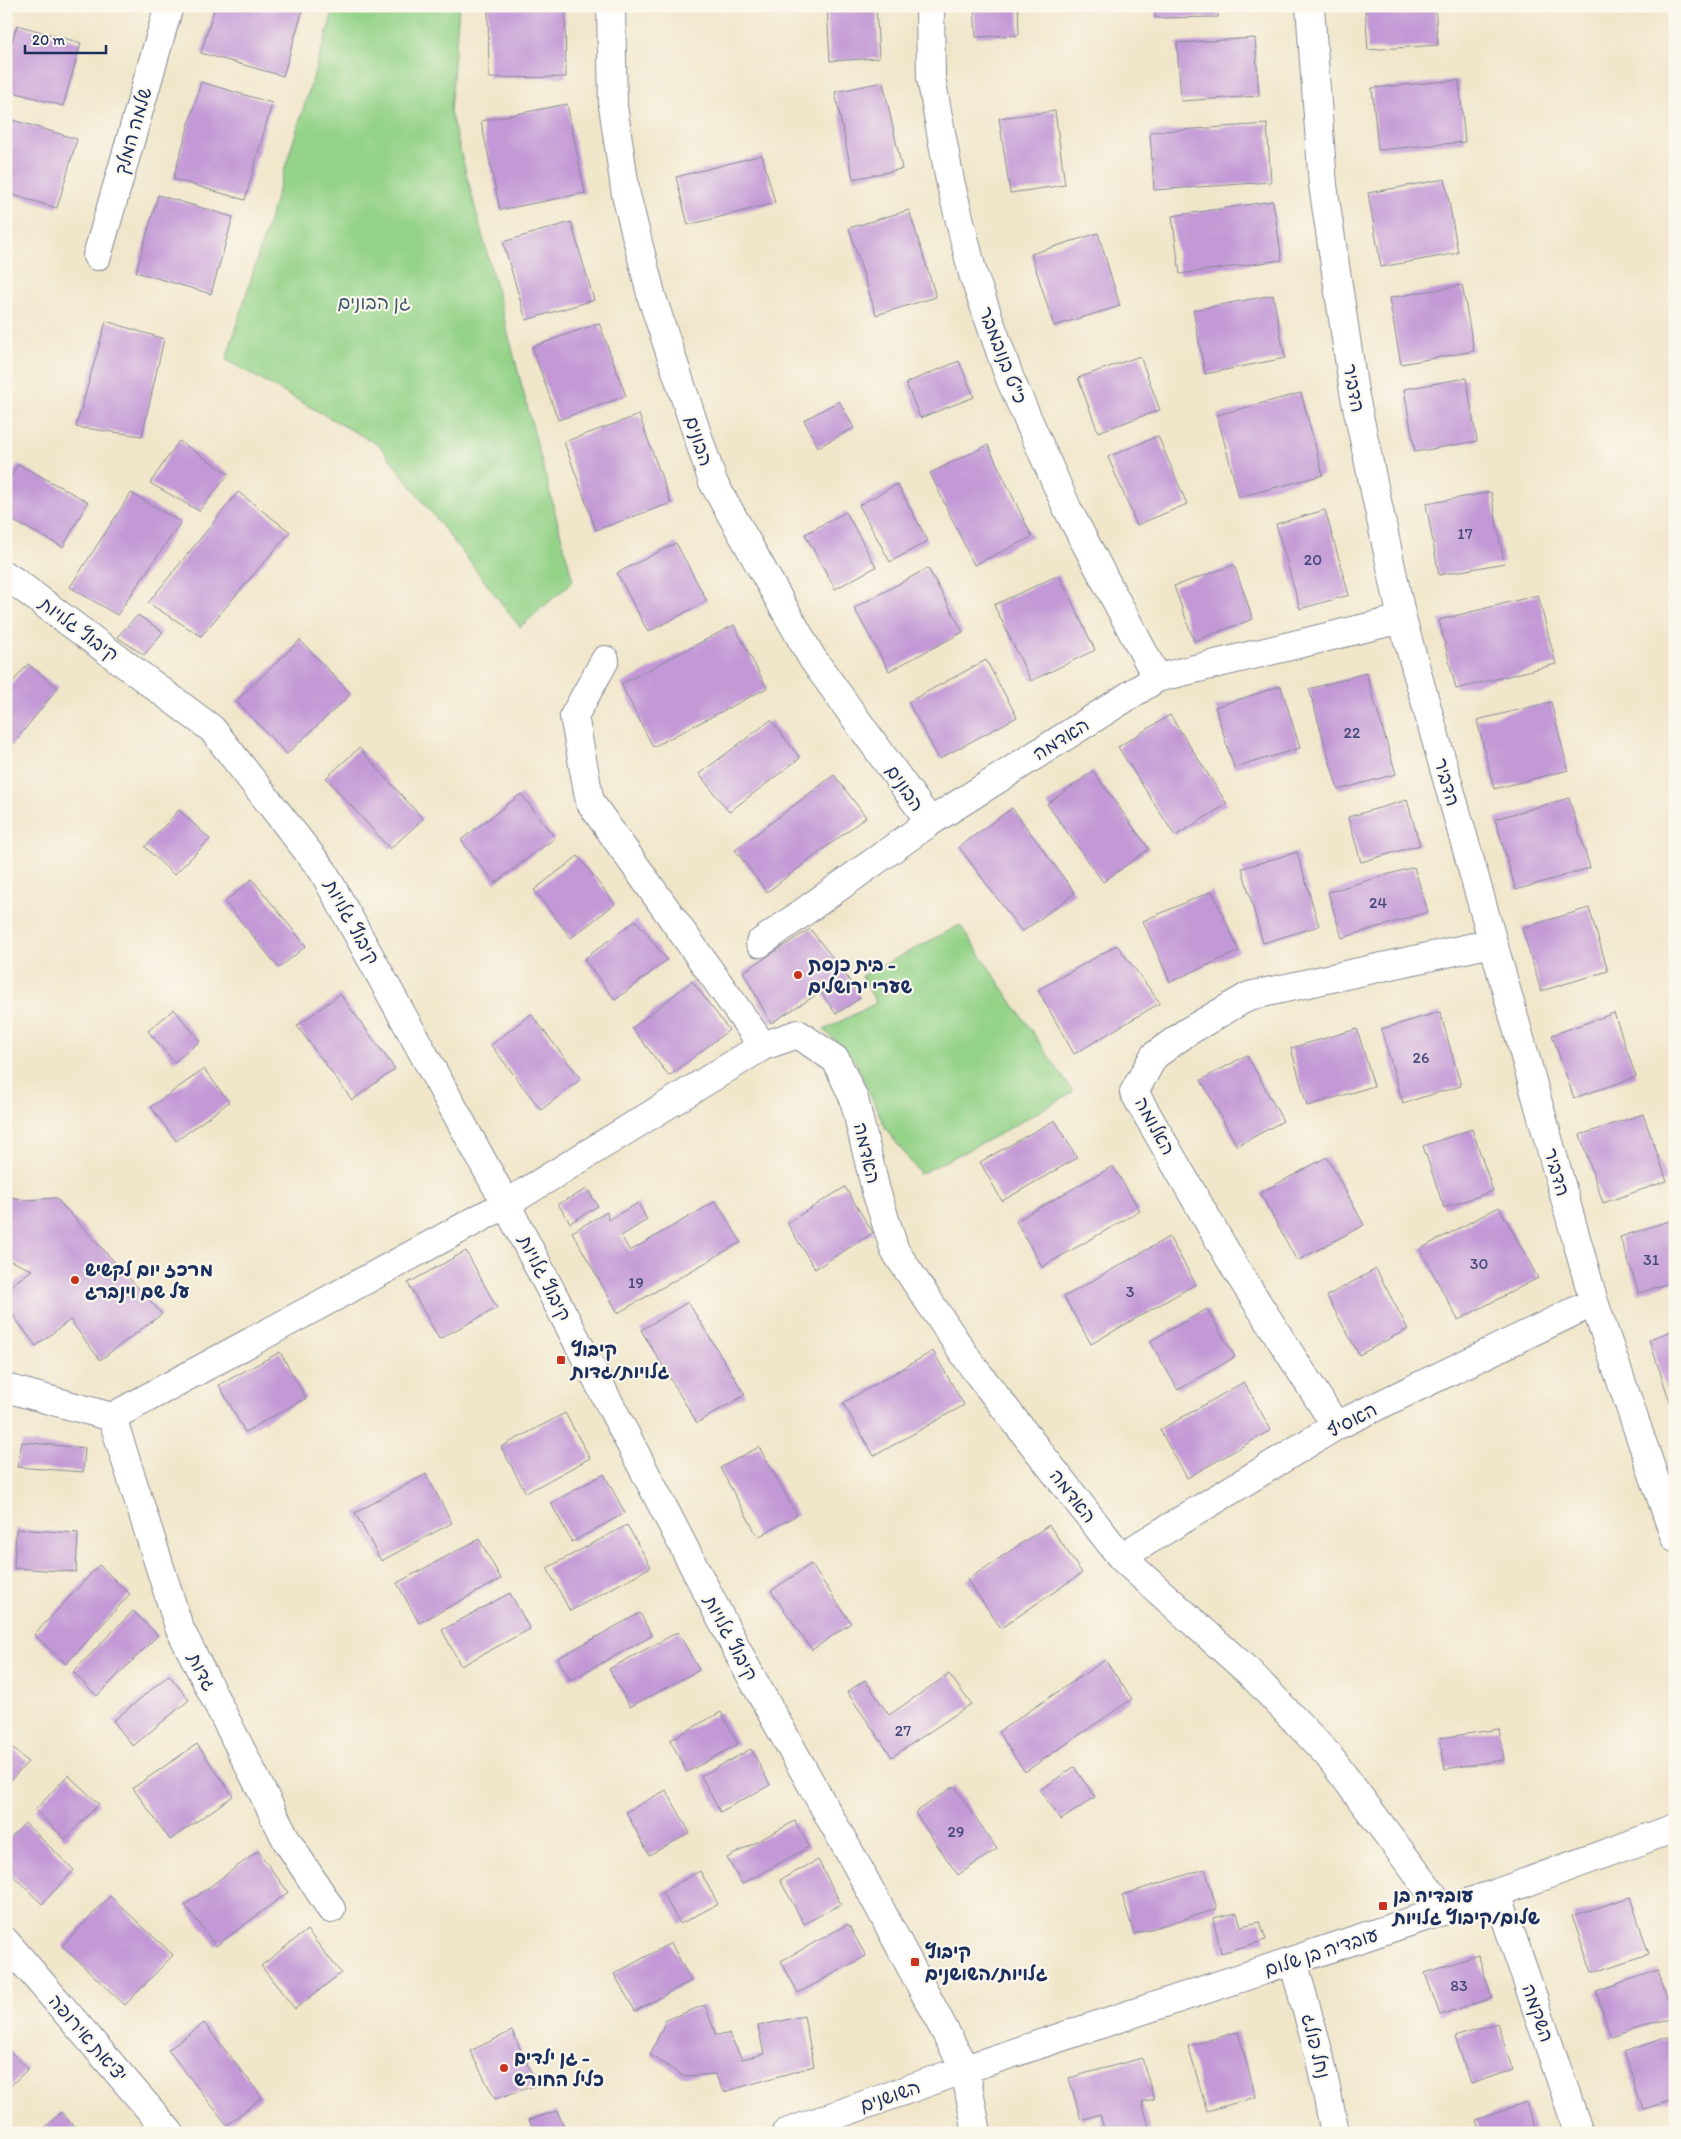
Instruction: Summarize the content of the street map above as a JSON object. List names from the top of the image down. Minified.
{"streets":{"street":["שלמה המלך","כ\"ט בנובמבר","הדביר","הבונים","קיבוץ גלויות","האדמה","האלומה","האסיף","גדות","עובדיה בן שלום","השקמה","יציאת אירופה","נחל פולג","השושנים"]},"crossings":[["כ\"ט בנובמבר","האדמה"],["הדביר","האדמה"],["הדביר","האלומה"],["הדביר","האסיף"],["הבונים","האדמה"],["קיבוץ גלויות","האדמה"],["קיבוץ גלויות","עובדיה בן שלום"],["קיבוץ גלויות","השושנים"],["האדמה","האסיף"],["האדמה","גדות"],["האלומה","האסיף"],["עובדיה בן שלום","השקמה"],["עובדיה בן שלום","נחל פולג"],["עובדיה בן שלום","השושנים"]],"parks":["גן הבונים"],"places":{"other":["בית כנסת - שערי ירושלים","מרכז יום לקשיש על שם וינברג","גן ילדים - כליל החורש"],"transit":["קיבוץ גלויות/גדות","עובדיה בן שלום/קיבוץ גלויות","קיבוץ גלויות/השושנים"]},"house_numbers":["17","20","22","24","26","31","30","19","3","27","29","83"],"scale_bar":"20 m"}
